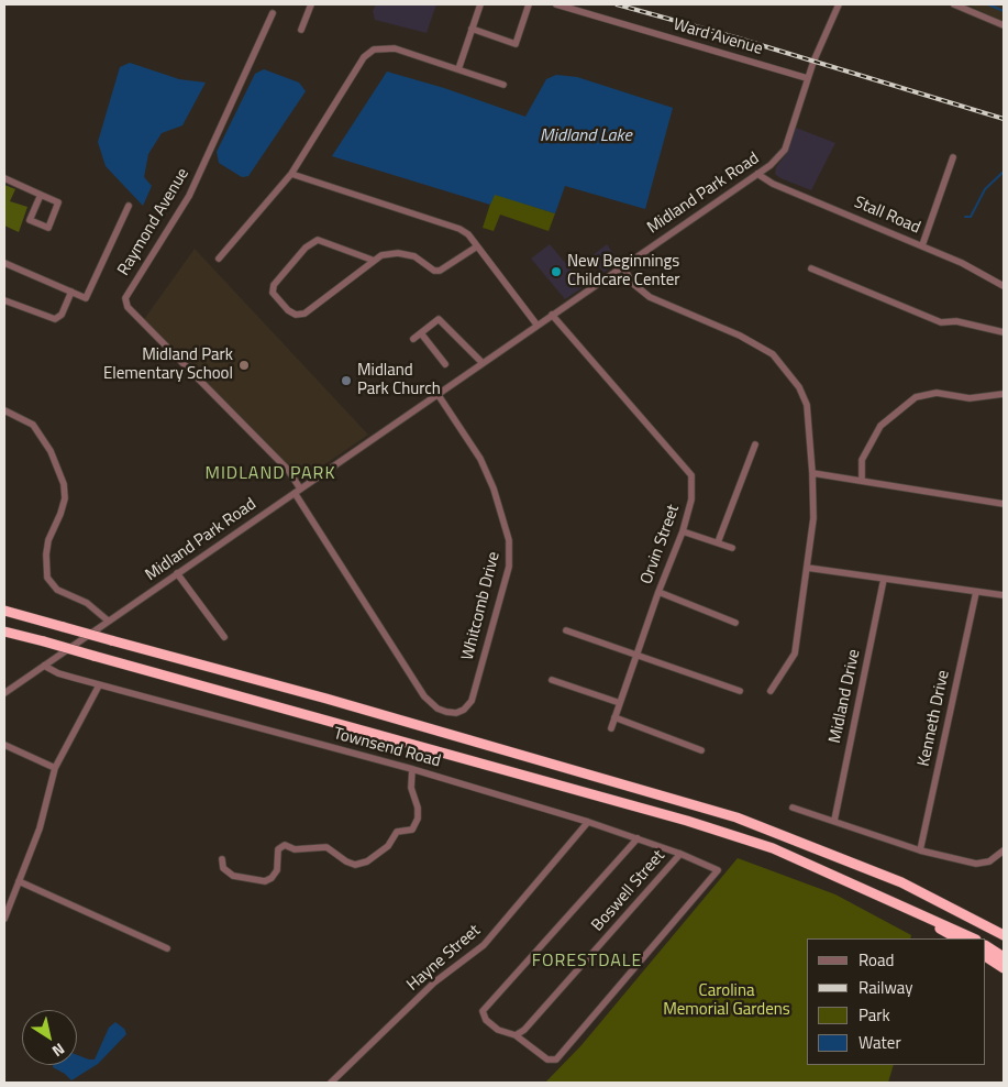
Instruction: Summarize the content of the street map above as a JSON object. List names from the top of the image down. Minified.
{"streets":{"street":["Ward Avenue","Midland Park Road","Stall Road","Raymond Avenue","Orvin Street","Whitcomb Drive","Midland Drive","Kenneth Drive","Townsend Road","Boswell Street","Hayne Street"]},"crossings":[["Ward Avenue","Midland Park Road"],["Midland Park Road","Stall Road"],["Midland Park Road","Raymond Avenue"],["Midland Park Road","Orvin Street"],["Midland Park Road","Whitcomb Drive"],["Midland Park Road","Townsend Road"],["Raymond Avenue","Whitcomb Drive"],["Townsend Road","Boswell Street"],["Townsend Road","Hayne Street"]],"districts":["MIDLAND PARK","FORESTDALE"],"water":["Midland Lake"],"parks":["Carolina Memorial Gardens"],"places":["New Beginnings Childcare Center","Midland Park Elementary School","Midland Park Church"],"legend":["Road","Railway","Park","Water"],"north":"bottom right"}
